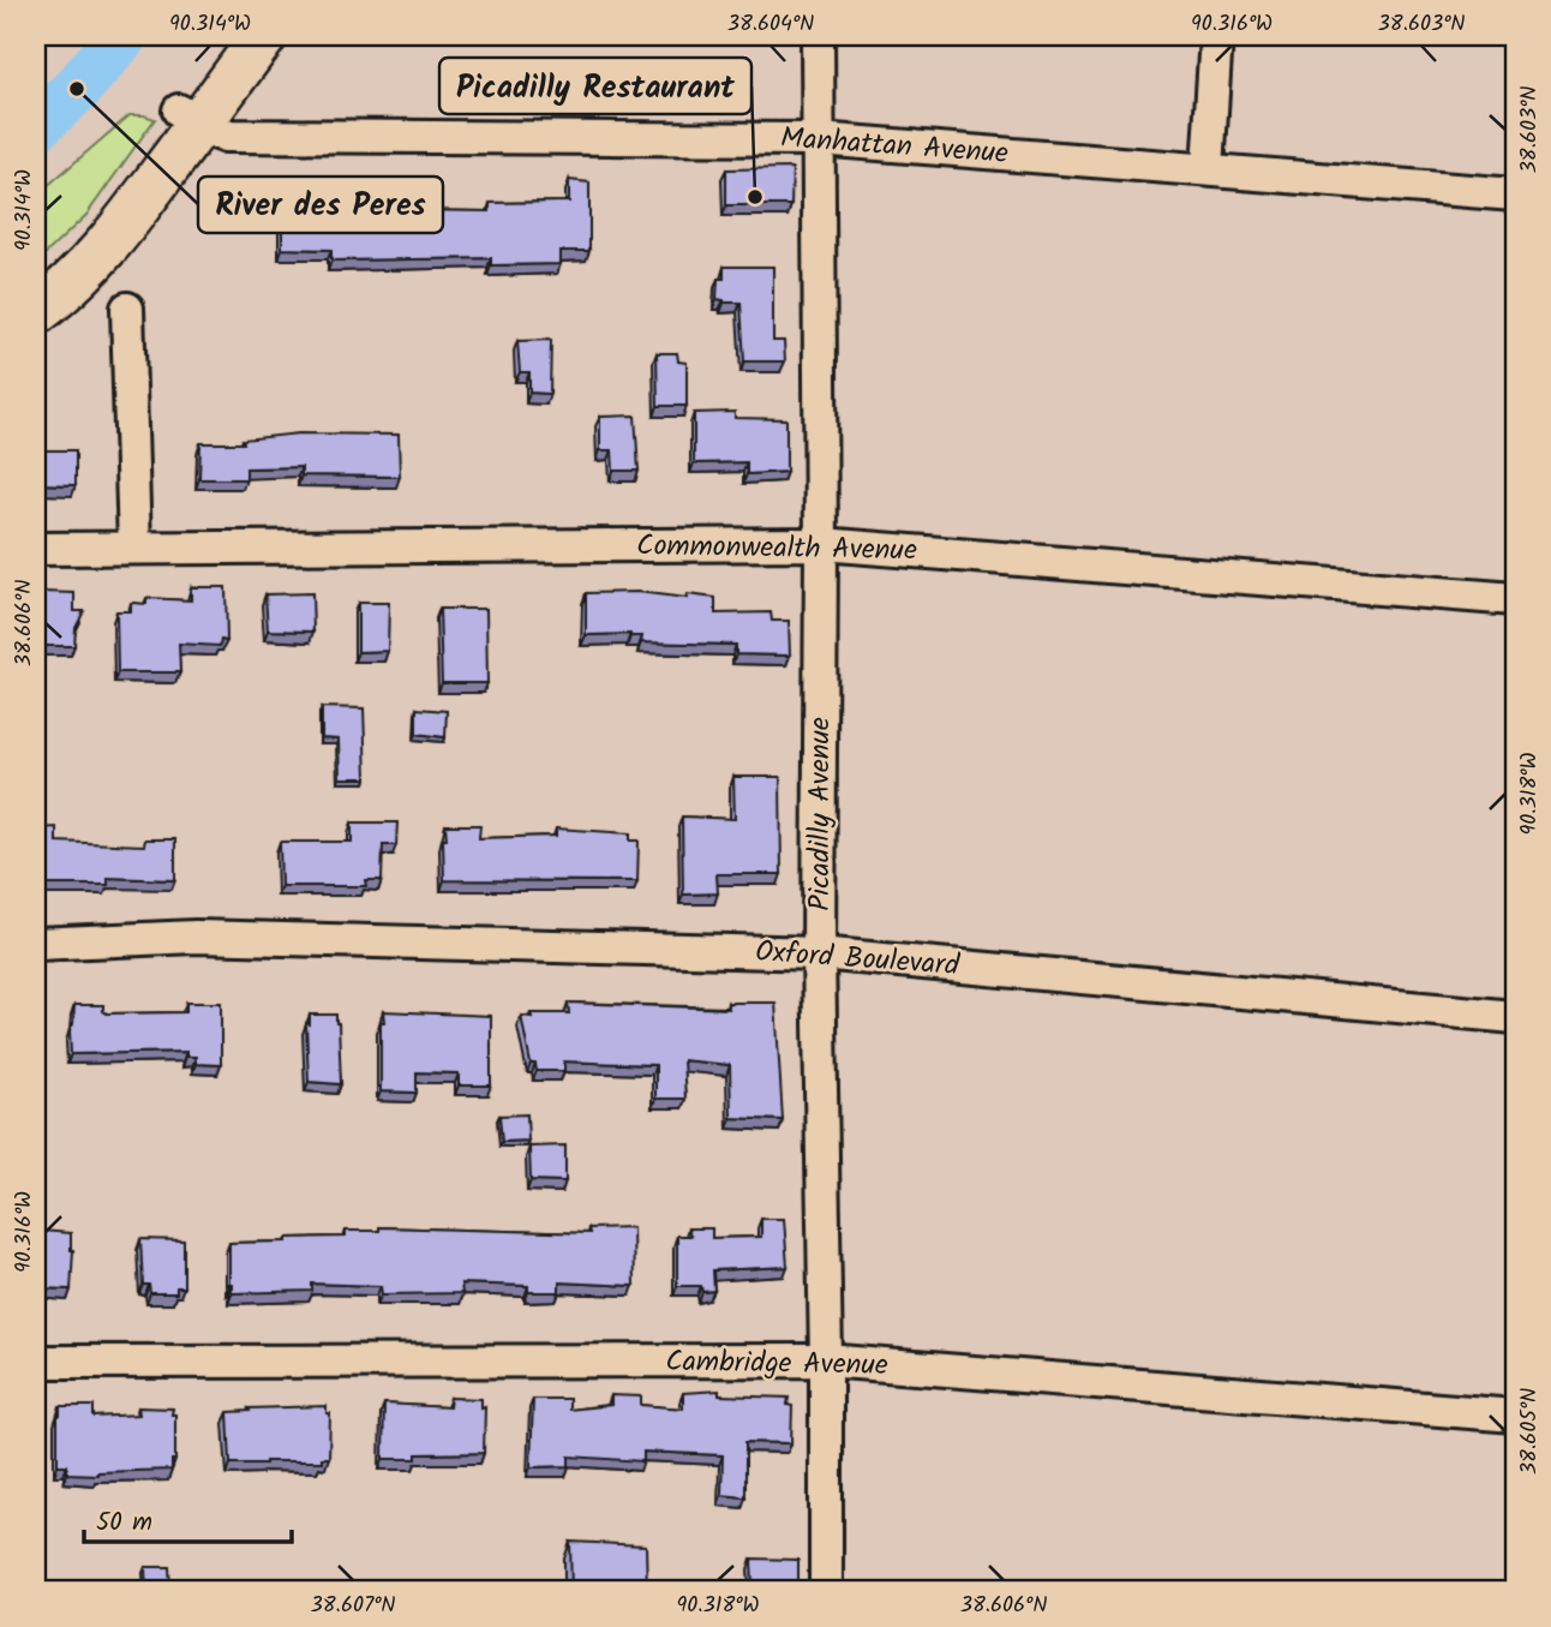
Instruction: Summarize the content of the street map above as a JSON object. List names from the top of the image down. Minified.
{"streets":{"street":["Manhattan Avenue","Commonwealth Avenue","Picadilly Avenue","Oxford Boulevard","Cambridge Avenue"]},"crossings":[["Manhattan Avenue","Picadilly Avenue"],["Commonwealth Avenue","Picadilly Avenue"],["Picadilly Avenue","Oxford Boulevard"],["Picadilly Avenue","Cambridge Avenue"]],"places":["River des Peres","Picadilly Restaurant"],"scale_bar":"50 m","coordinates":["90.314°W","38.604°N","90.316°W","38.603°N","38.606°N","90.318°W","38.605°N","38.607°N"]}
